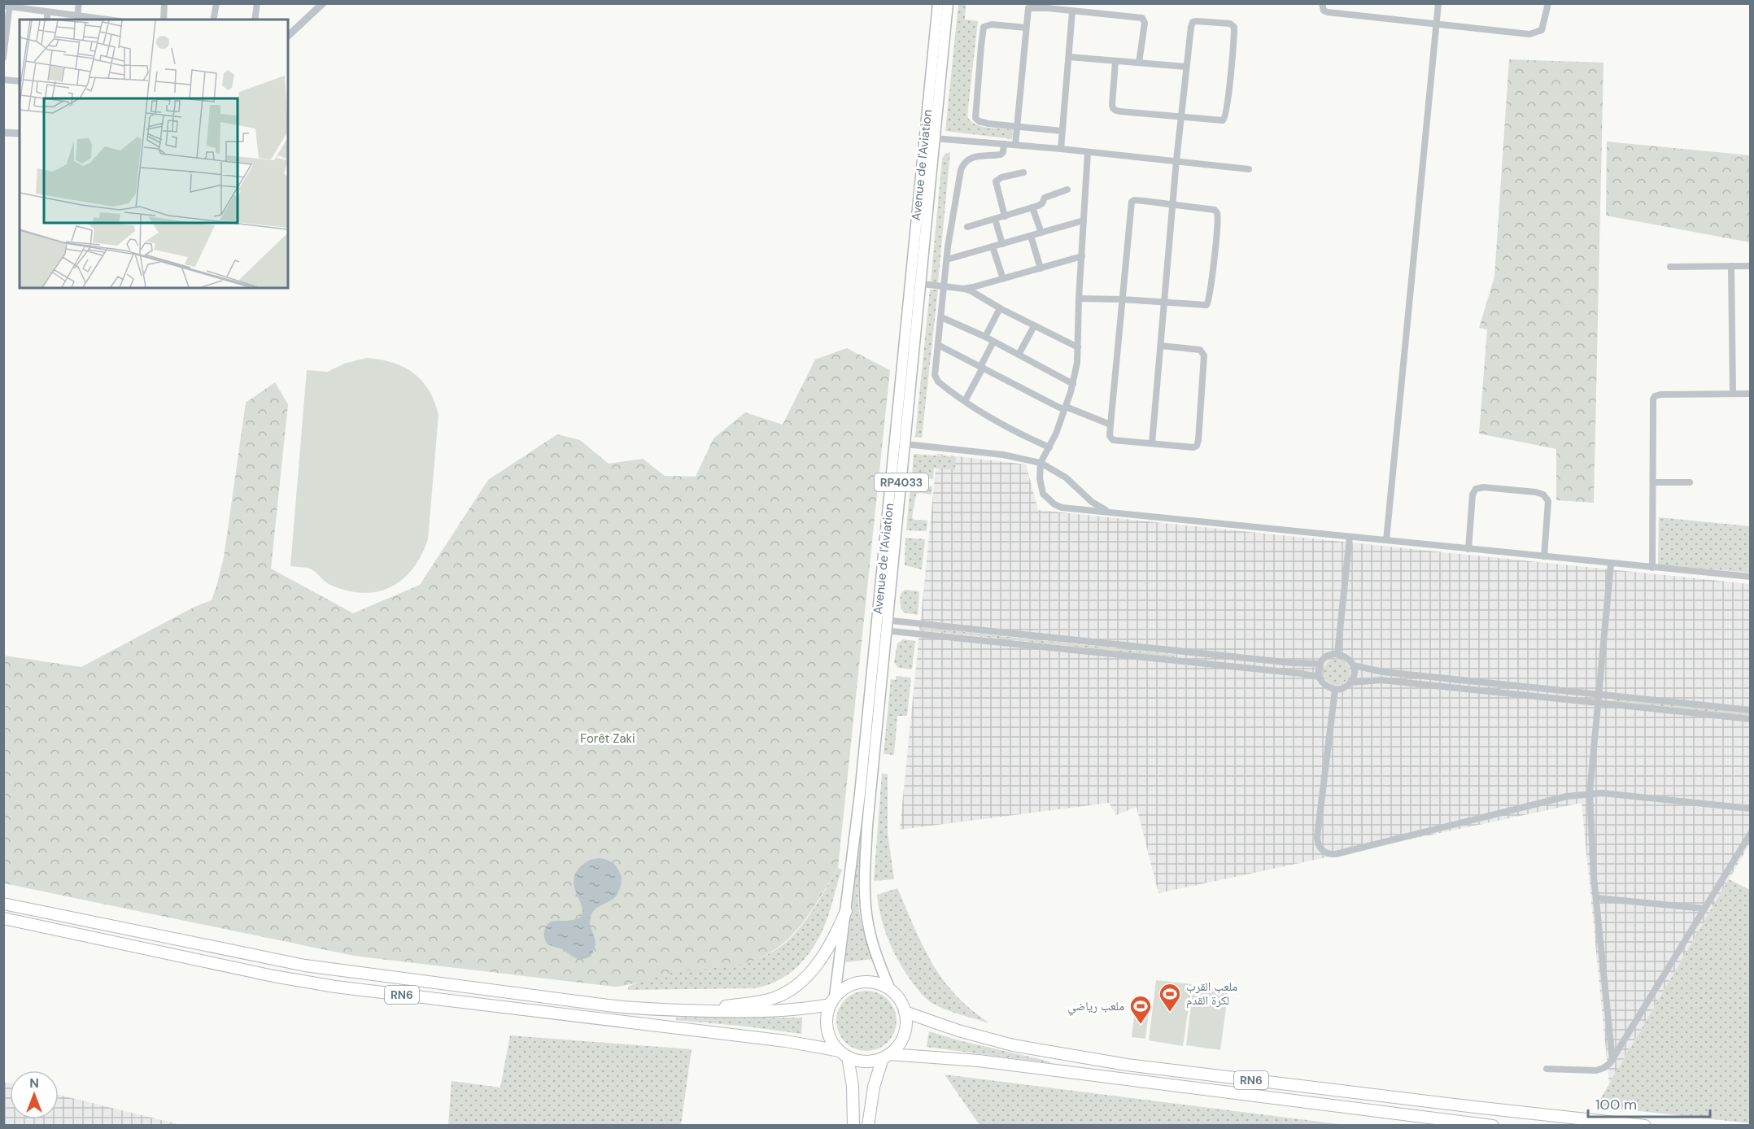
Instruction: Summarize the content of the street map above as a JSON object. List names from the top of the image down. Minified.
{"streets":{"highway":["RN6"],"main road":["Avenue de l'Aviation","RP4033"]},"crossings":[["Avenue de l'Aviation","RN6"]],"parks":["Forêt Zaki"],"places":{"sports":["ملعب القرب لكرة القدم","ملعب رياضي"]},"scale_bar":"100 m","north":"top"}
